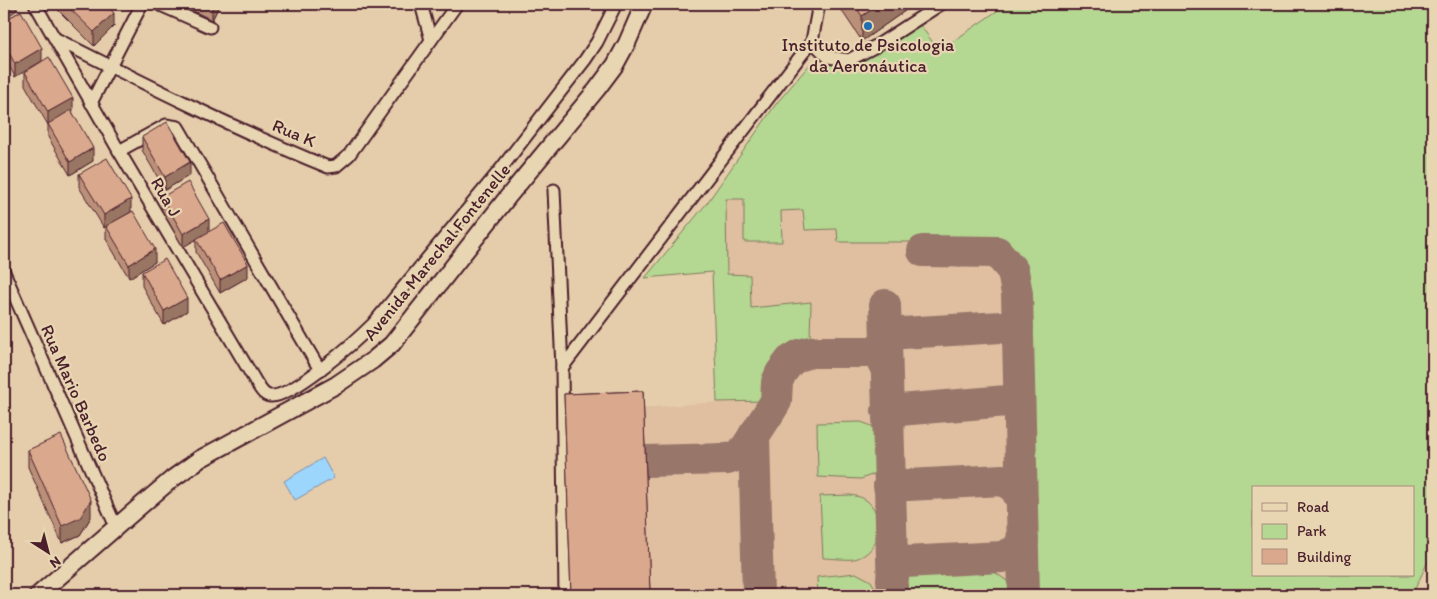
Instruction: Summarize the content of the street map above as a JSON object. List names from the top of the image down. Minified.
{"streets":{"main road":["Avenida Marechal Fontenelle"],"street":["Rua K","Rua J","Rua Mario Barbedo"]},"crossings":[["Rua K","Rua J"],["Avenida Marechal Fontenelle","Rua Mario Barbedo"]],"places":["Instituto de Psicologia da Aeronáutica"],"legend":["Road","Park","Building"],"north":"bottom right"}
